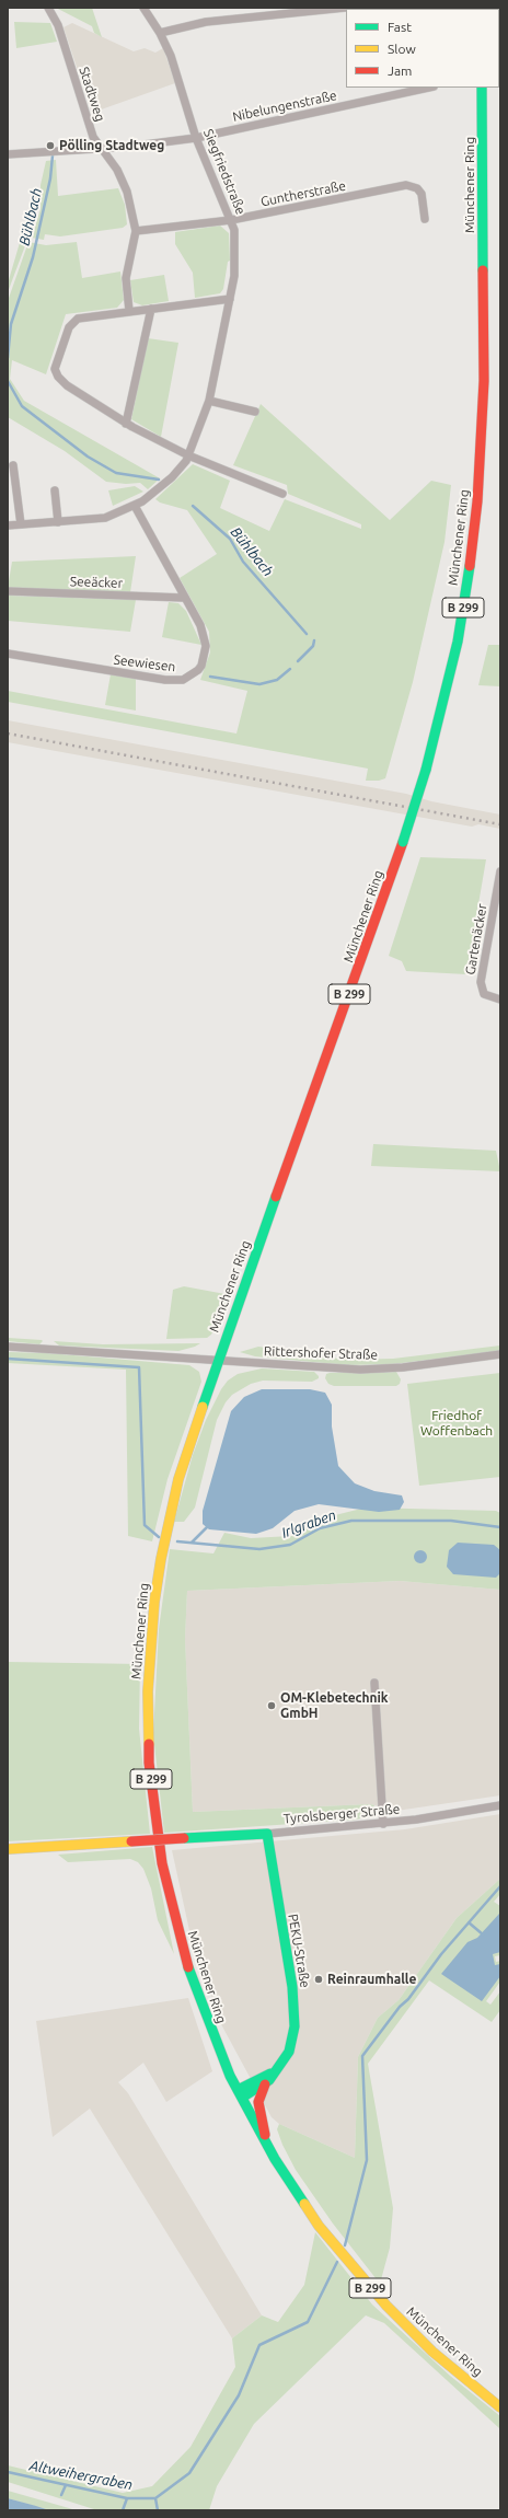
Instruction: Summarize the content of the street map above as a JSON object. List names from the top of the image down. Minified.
{"streets":{"main road":["Münchener Ring","B 299","Tyrolsberger Straße","PEKU-Straße"],"street":["Stadtweg","Nibelungenstraße","Siegfriedstraße","Guntherstraße","Seeäcker","Seewiesen","Gartenäcker","Rittershofer Straße"]},"crossings":[["Stadtweg","Nibelungenstraße"],["Stadtweg","Guntherstraße"],["Nibelungenstraße","Siegfriedstraße"],["Siegfriedstraße","Guntherstraße"],["Siegfriedstraße","Seewiesen"],["Münchener Ring","Rittershofer Straße"],["Münchener Ring","PEKU-Straße"],["Seeäcker","Seewiesen"],["Tyrolsberger Straße","PEKU-Straße"]],"water":["Bühlbach","Irlgraben","Altweihergraben"],"parks":["Friedhof Woffenbach"],"places":["Pölling Stadtweg","OM-Klebetechnik GmbH","Reinraumhalle"],"legend":["Fast","Slow","Jam"]}
